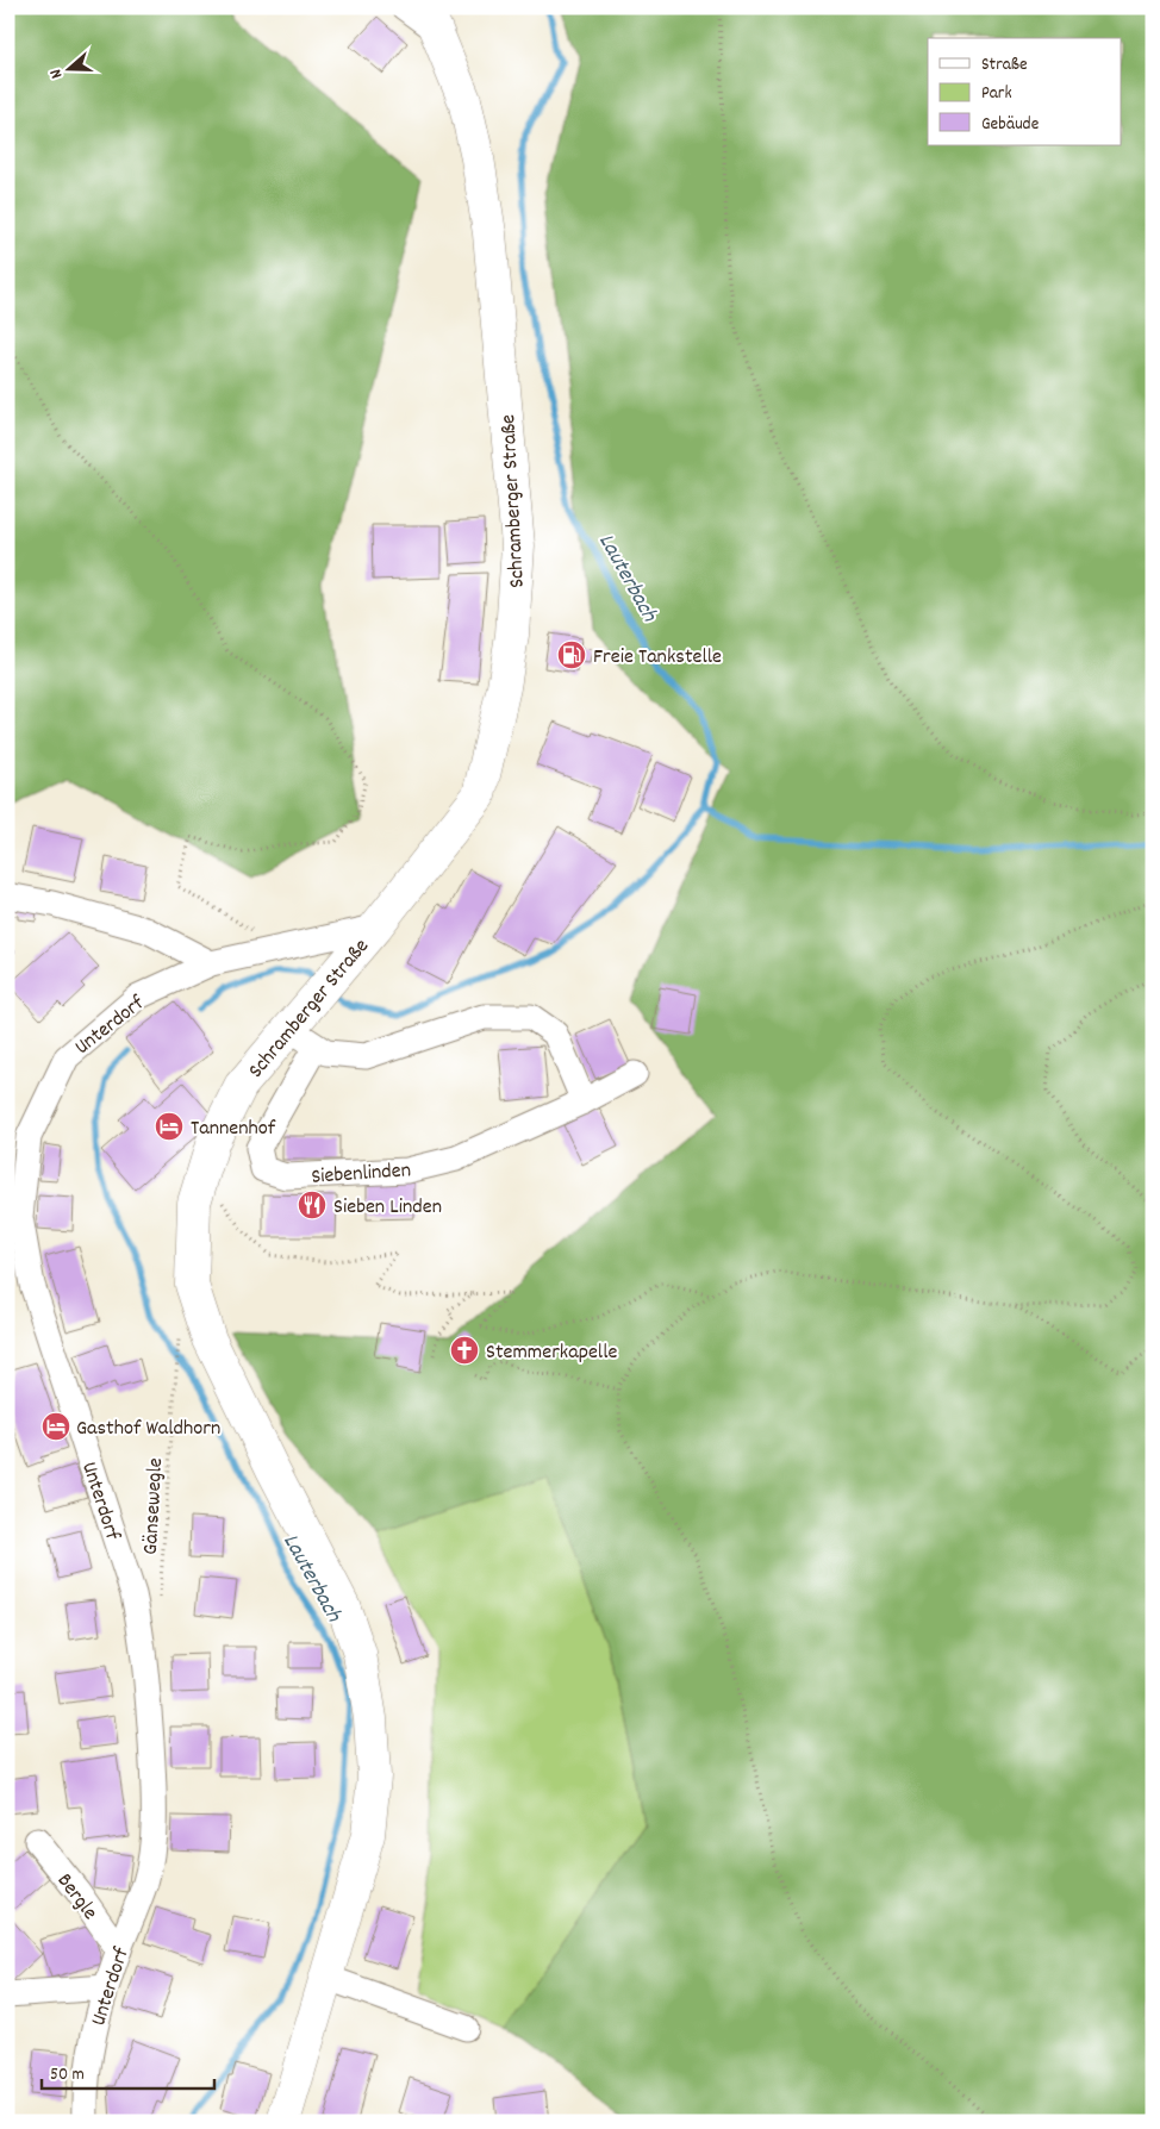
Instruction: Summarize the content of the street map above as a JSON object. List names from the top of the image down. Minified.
{"streets":{"main road":["Schramberger Straße"],"street":["Unterdorf","Siebenlinden","Bergle"],"path":["Gänsewegle"]},"crossings":[["Schramberger Straße","Unterdorf"],["Unterdorf","Bergle"]],"water":["Lauterbach"],"places":{"fuel station":["Freie Tankstelle"],"hotel":["Tannenhof","Gasthof Waldhorn"],"restaurant":["Sieben Linden"],"church":["Stemmerkapelle"]},"legend":["Straße","Park","Gebäude"],"scale_bar":"50 m","north":"left"}
